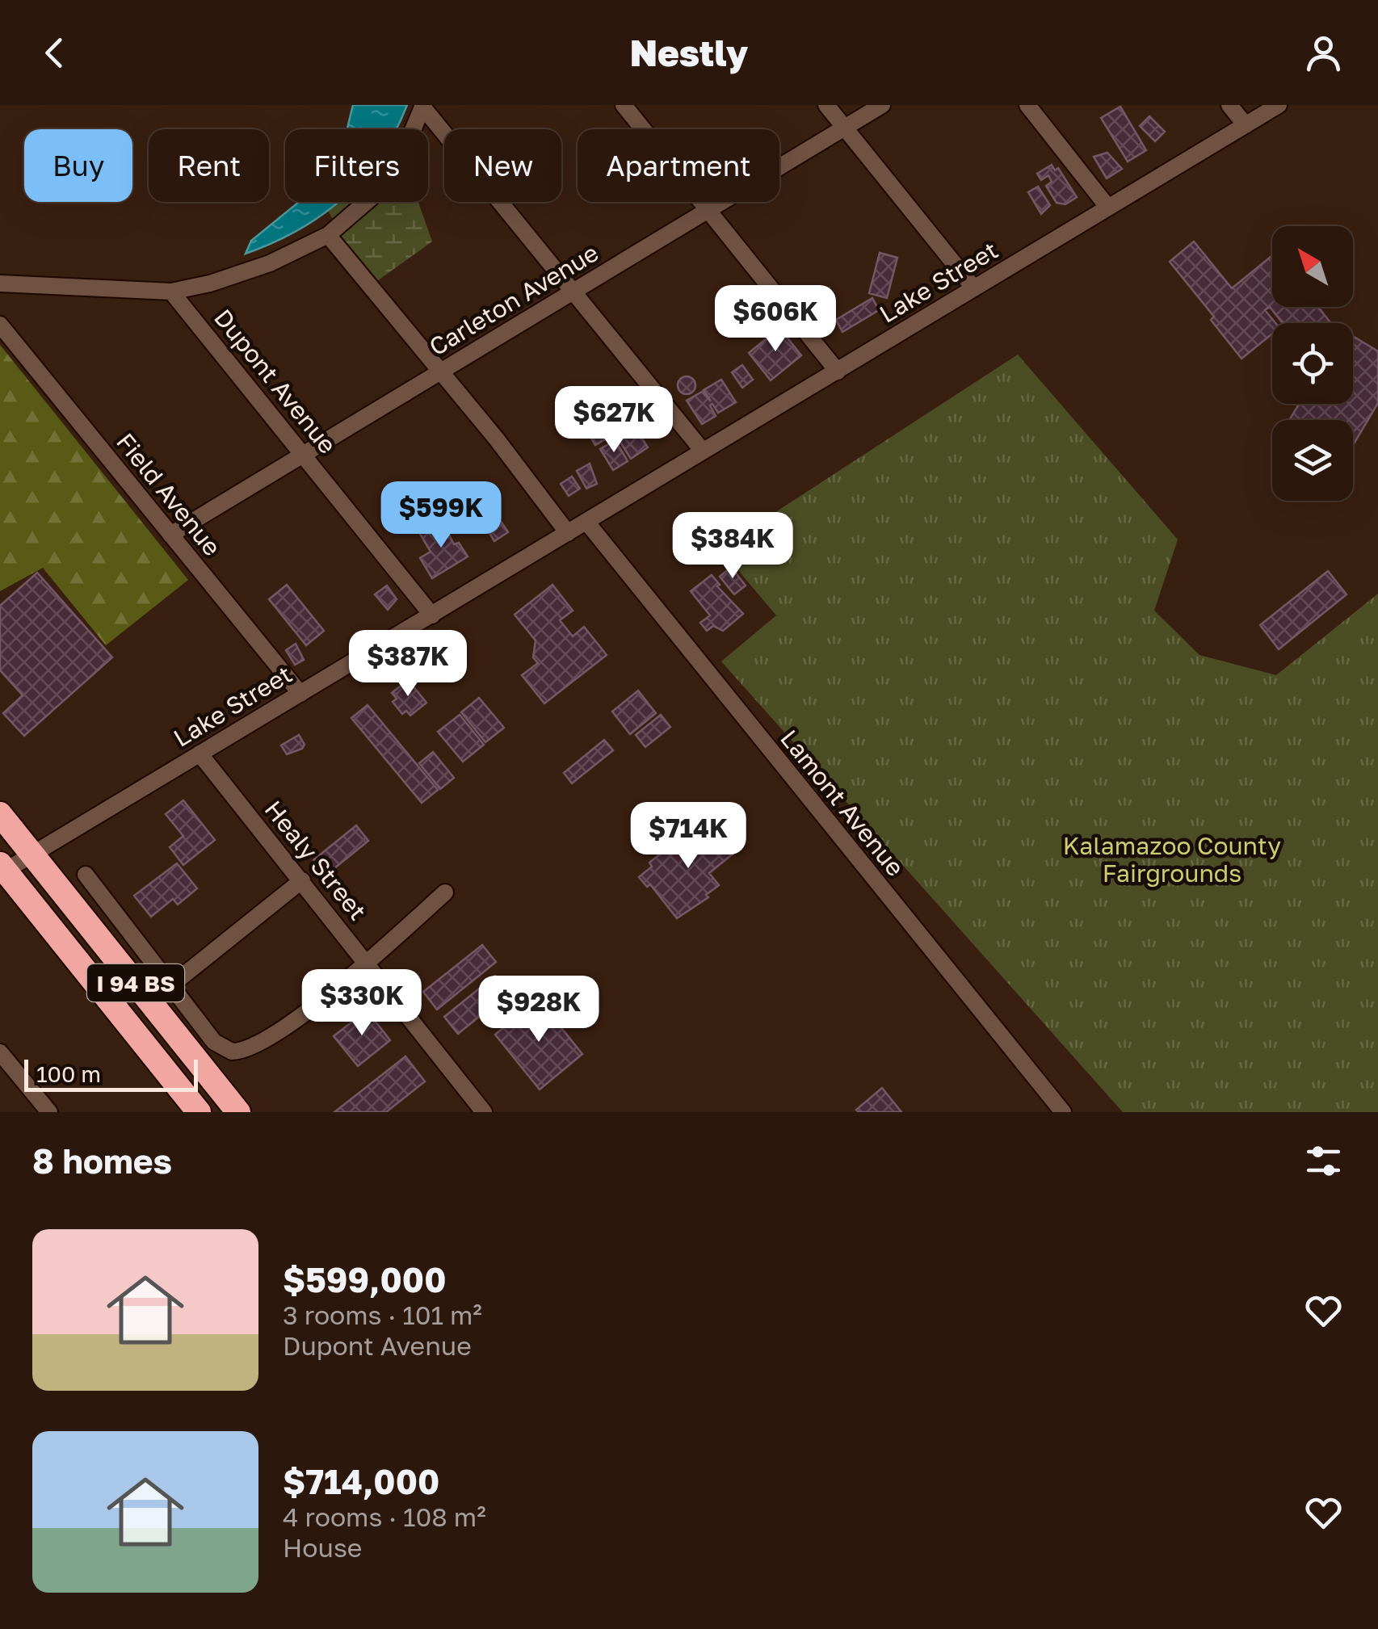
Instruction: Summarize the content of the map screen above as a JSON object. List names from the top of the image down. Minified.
{"streets":{"highway":["I 94 BS"],"street":["Lake Street","Carleton Avenue","Dupont Avenue","Field Avenue","Lamont Avenue","Healy Street"]},"crossings":[["Lake Street","Dupont Avenue"],["Lake Street","Field Avenue"],["Lake Street","Lamont Avenue"],["Lake Street","Healy Street"],["Lake Street","I 94 BS"],["Carleton Avenue","Dupont Avenue"],["Carleton Avenue","Field Avenue"]],"parks":["Kalamazoo County Fairgrounds"],"scale_bar":"100 m","north":"top left","page":{"header":"Nestly","chip":["Buy","Rent","Filters","New","Apartment"],"price":["$606K","$627K","$599K","$384K","$387K","$714K","$330K","$928K"],"scale":"100 m","heading":"8 homes","list":[{"name":"$599,000","note":"3 rooms · 101 m² · Dupont Avenue"},{"name":"$714,000","note":"4 rooms · 108 m² · House"}]}}
